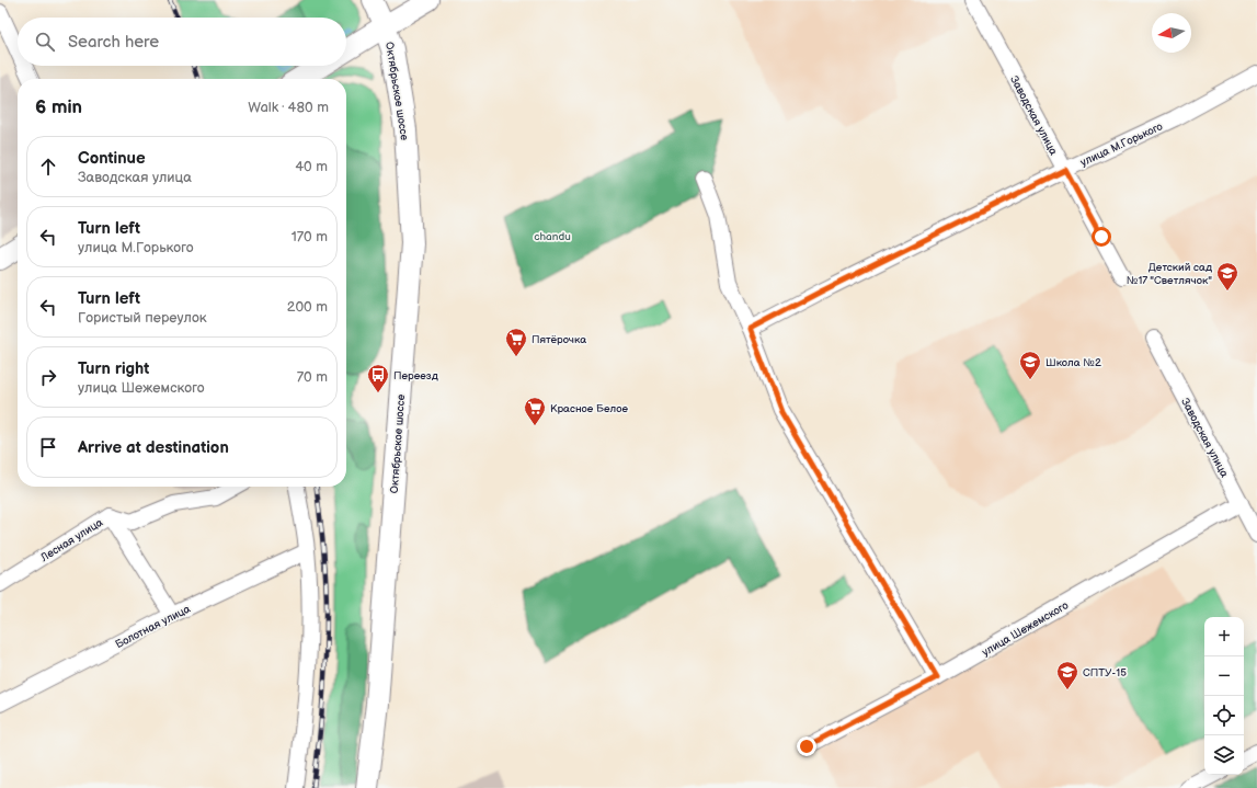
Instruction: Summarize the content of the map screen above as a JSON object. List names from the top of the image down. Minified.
{"streets":{"main road":["Октябрьское шоссе"],"street":["Заводская улица","улица М.Горького","Лесная улица","Болотная улица","улица Шежемского"]},"crossings":[["Заводская улица","улица М.Горького"],["Заводская улица","улица Шежемского"]],"parks":["chandu"],"places":{"school or university":["Детский сад №17 \"Светлячок\"","Школа №2","СПТУ-15"],"supermarket":["Пятёрочка","Красное Белое"],"bus stop":["Переезд"]},"north":"left","page":{"search":"Search here","heading":["6 min","Walk · 480 m"],"list":[["Continue","Заводская улица","40 m"],["Turn left","улица М.Горького","170 m"],["Turn left","Гористый переулок","200 m"],["Turn right","улица Шежемского","70 m"],"Arrive at destination"],"map_buttons":["+","−"]}}
